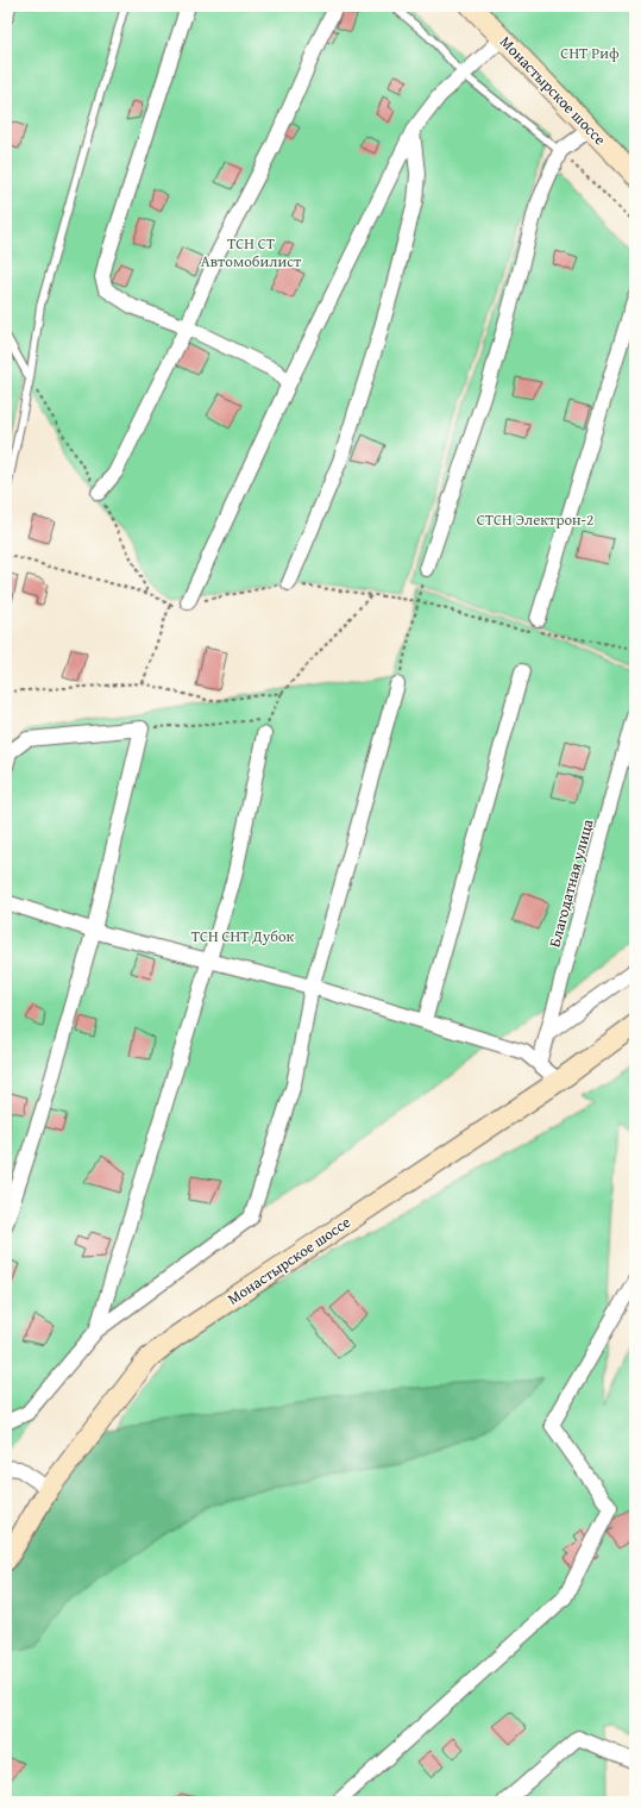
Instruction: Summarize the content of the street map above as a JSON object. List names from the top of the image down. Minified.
{"streets":{"main road":["Монастырское шоссе"],"street":["Благодатная улица"]},"parks":["СНТ Риф","ТСН СТ Автомобилист","СТСН Электрон-2","ТСН СНТ Дубок"]}
